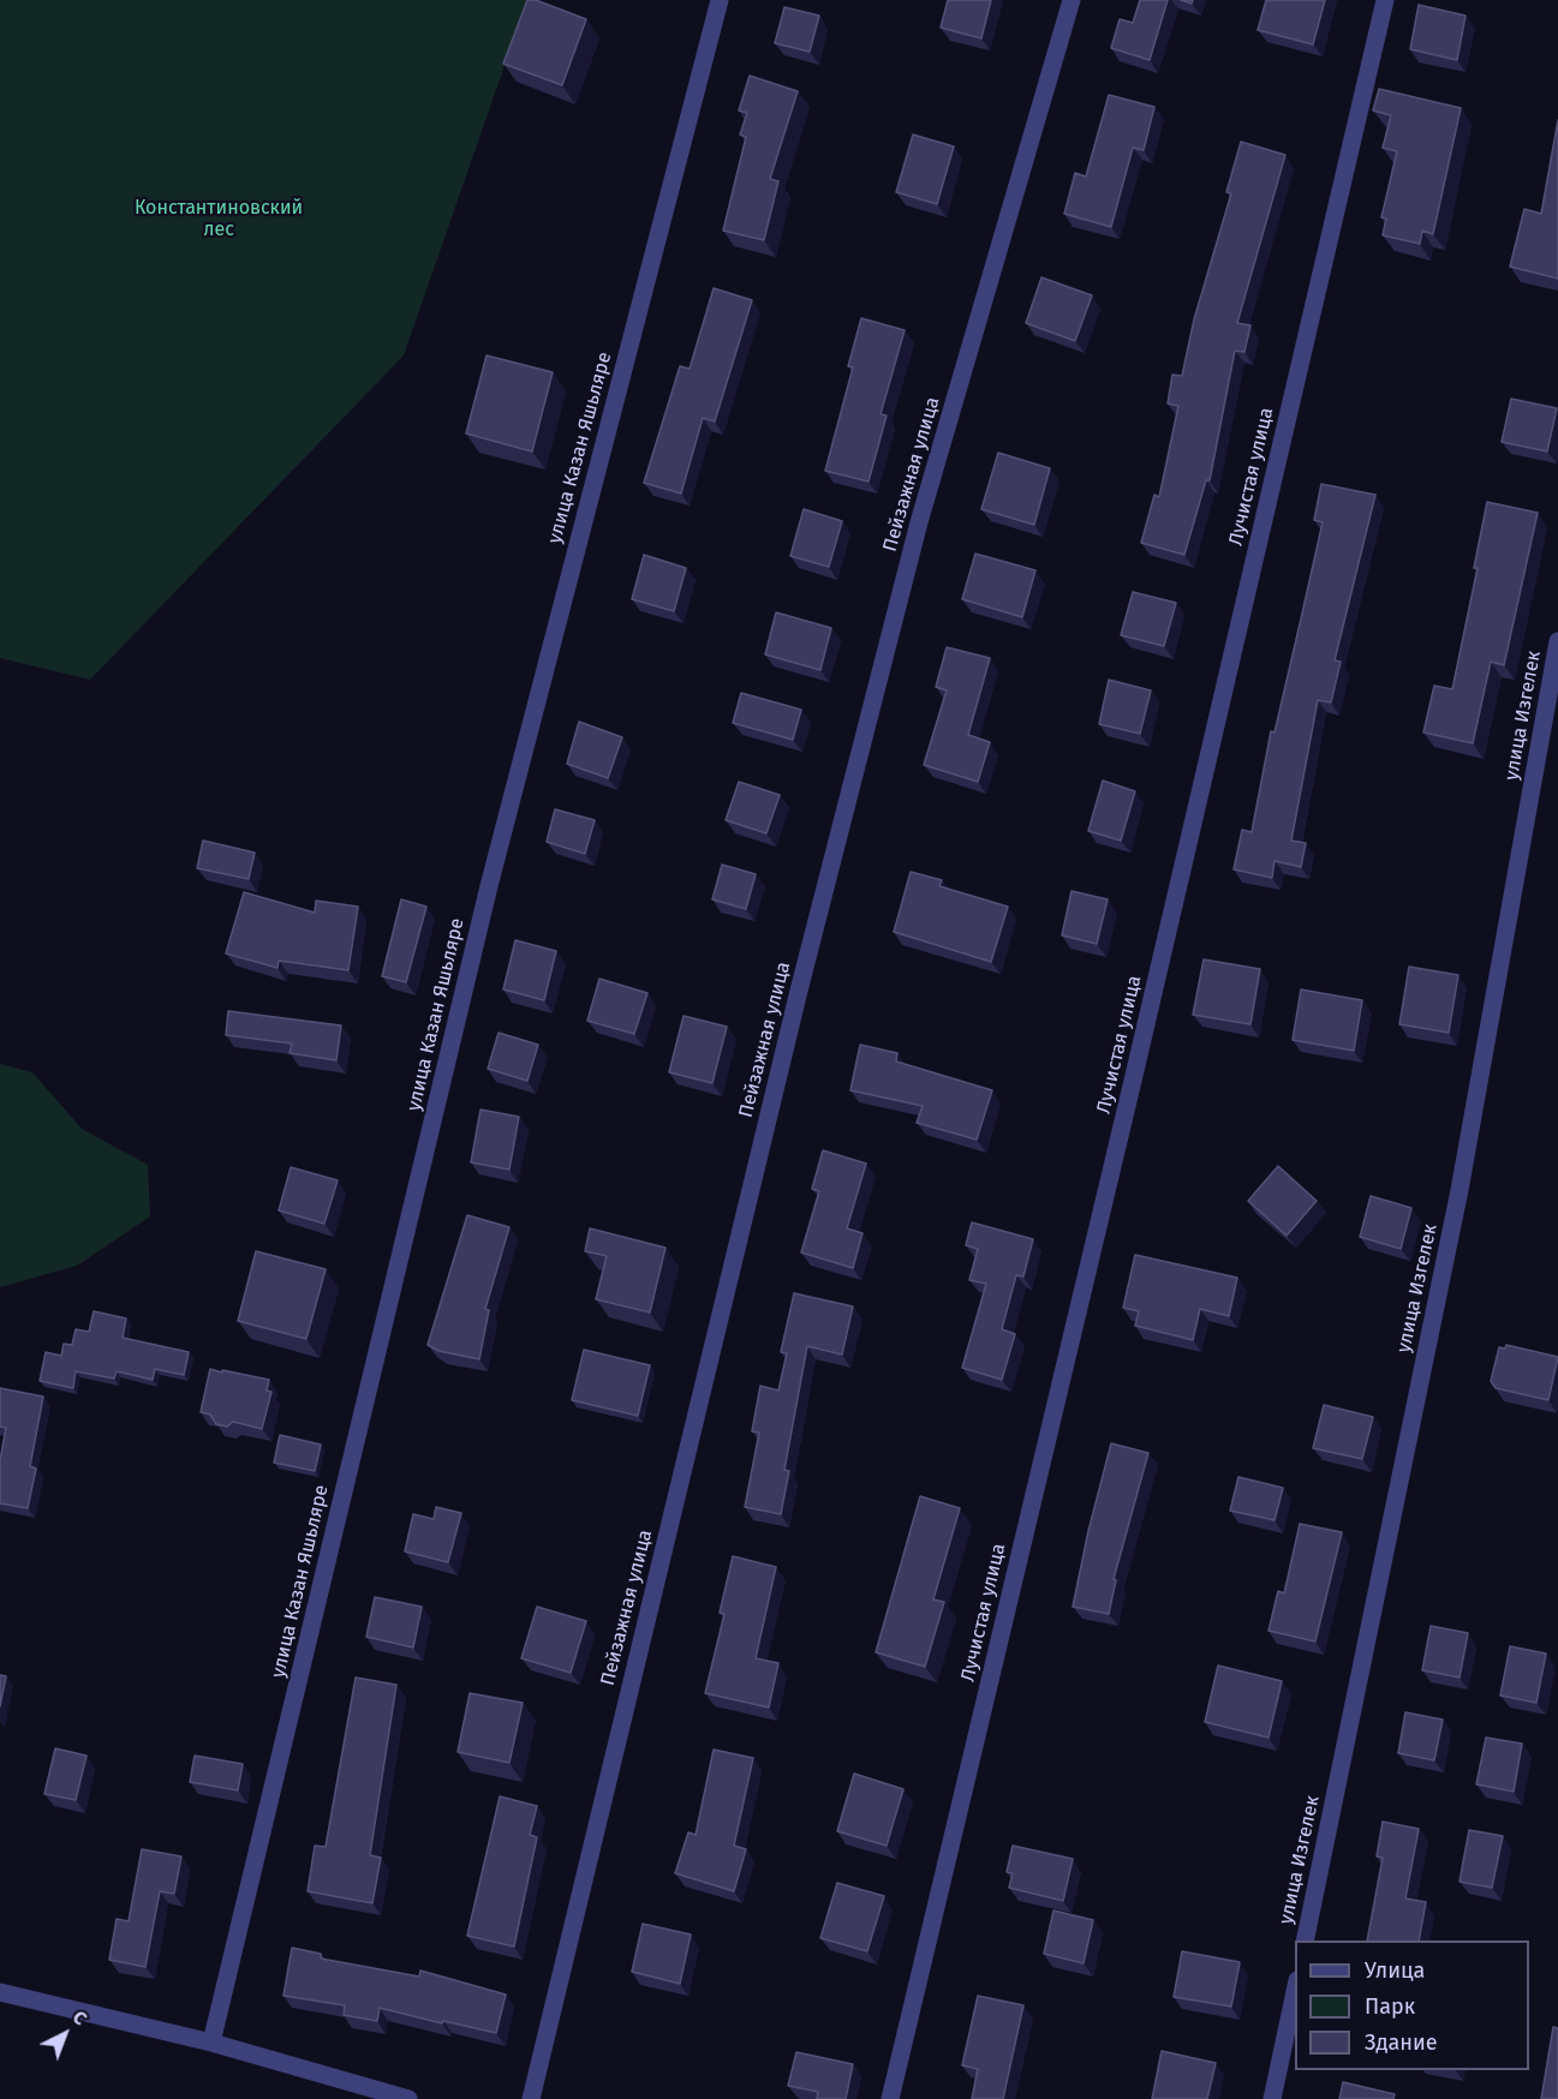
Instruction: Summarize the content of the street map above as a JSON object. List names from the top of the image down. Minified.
{"streets":{"street":["улица Казан Яшьляре","Пейзажная улица","Лучистая улица","улица Изгелек"]},"parks":["Константиновский лес"],"legend":["Улица","Парк","Здание"],"north":"top right"}
